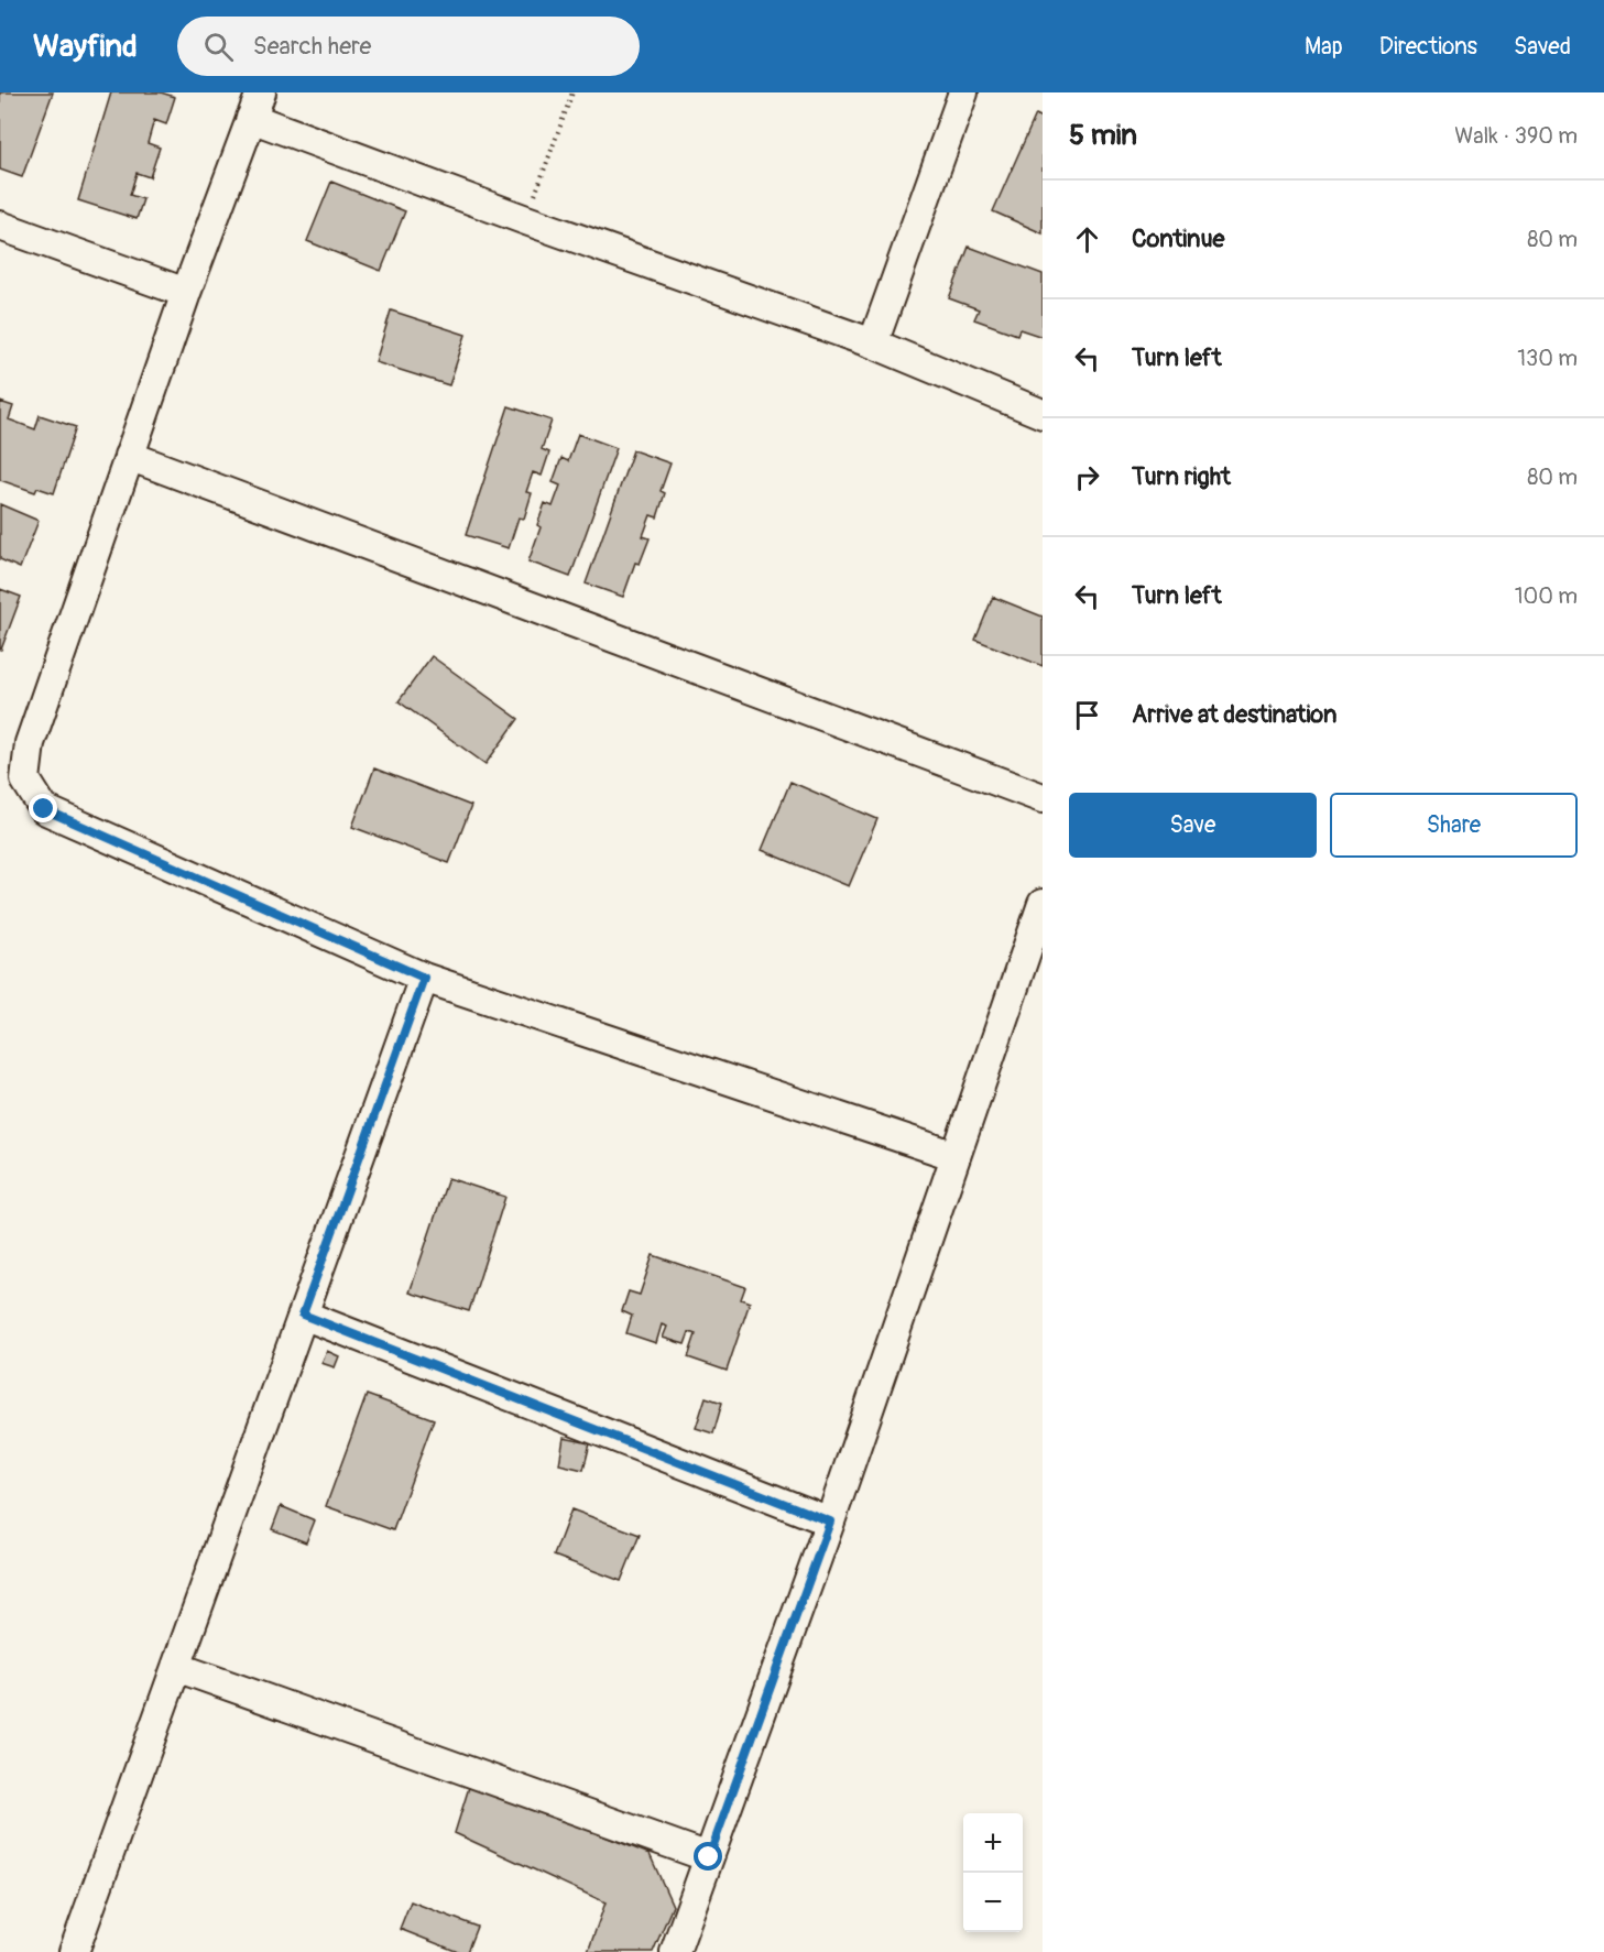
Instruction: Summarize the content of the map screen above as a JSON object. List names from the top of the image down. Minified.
{"page":{"header":"Wayfind","search":"Search here","nav":["Map","Directions","Saved"],"heading":["5 min","Walk · 390 m"],"list":[["Continue","80 m"],["Turn left","130 m"],["Turn right","80 m"],["Turn left","100 m"],"Arrive at destination"],"buttons":["Save","Share"],"map_buttons":["+","−"]}}
